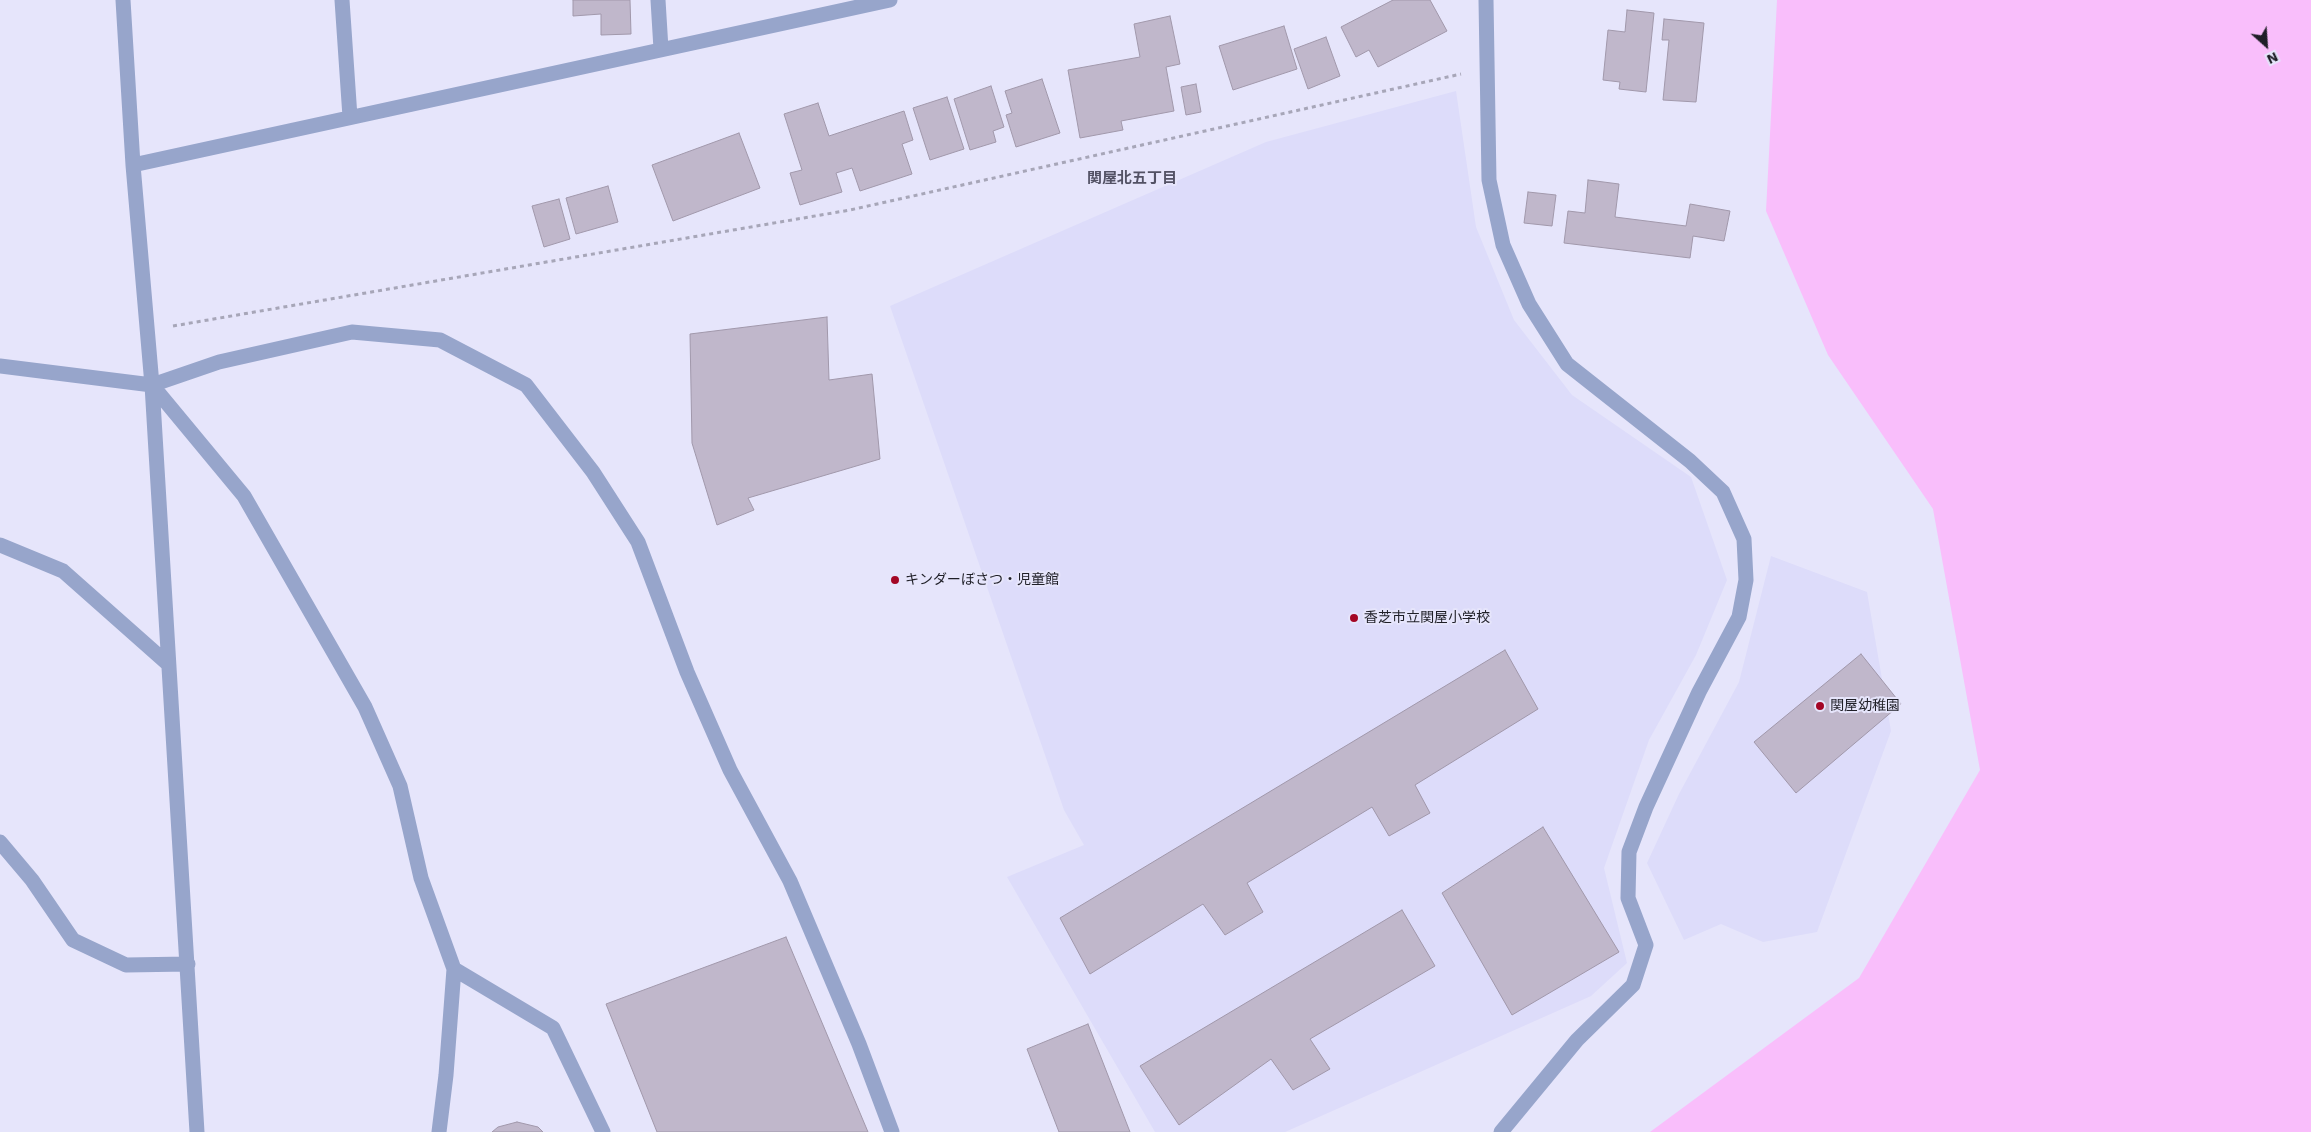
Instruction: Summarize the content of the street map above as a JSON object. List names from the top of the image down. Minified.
{"districts":["関屋北五丁目"],"places":["キンダーぼさつ・児童館","香芝市立関屋小学校","関屋幼稚園"],"north":"bottom right"}
